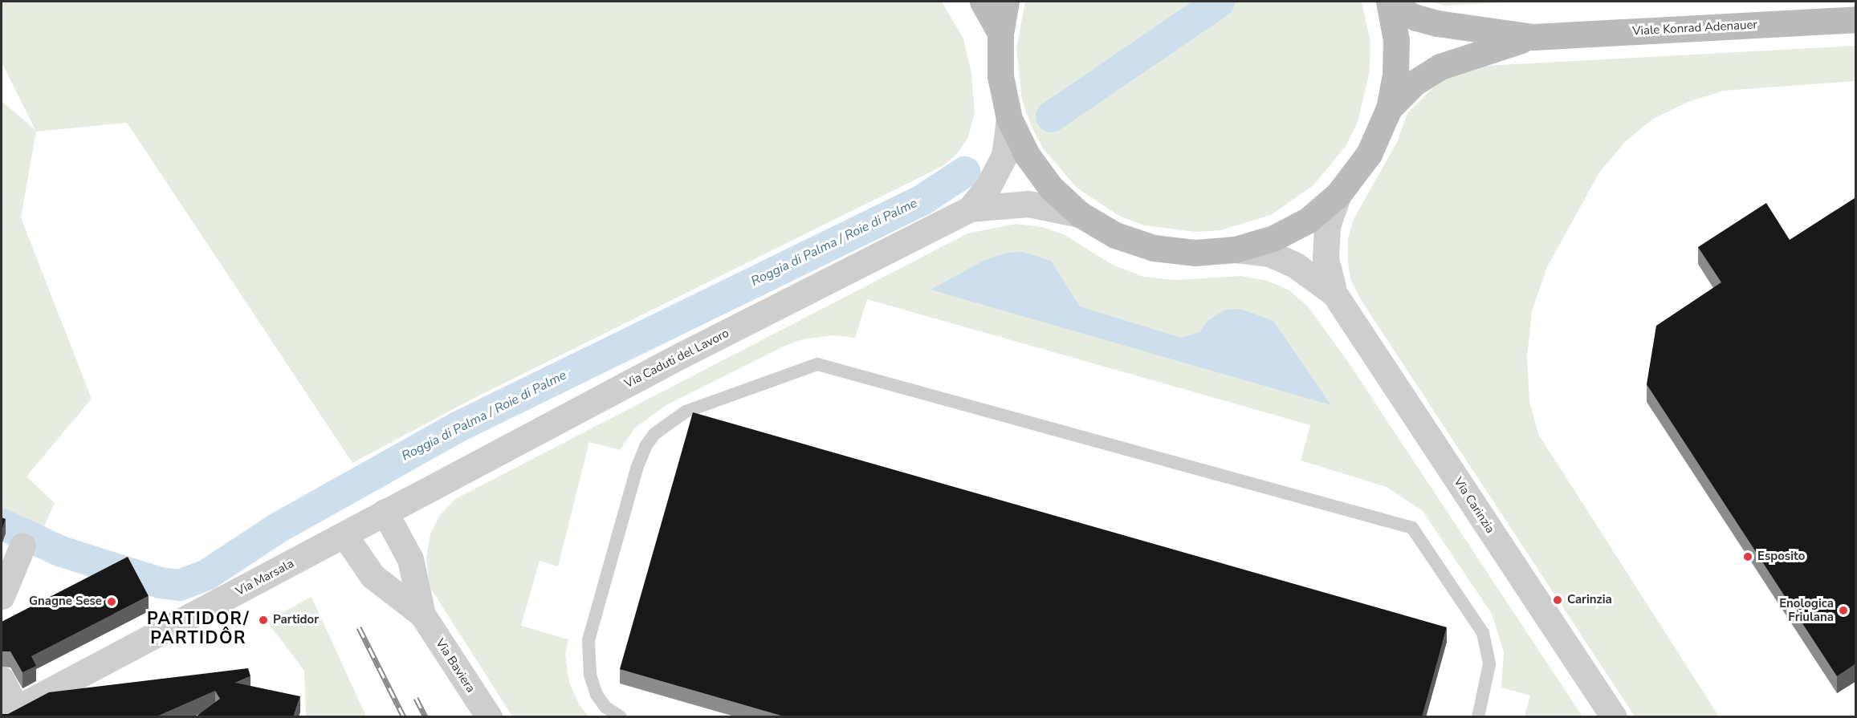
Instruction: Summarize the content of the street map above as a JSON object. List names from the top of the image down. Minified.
{"streets":{"main road":["Viale Konrad Adenauer"],"street":["Via Caduti del Lavoro","Via Carinzia","Via Marsala","Via Baviera"]},"crossings":[["Via Caduti del Lavoro","Via Marsala"],["Via Caduti del Lavoro","Via Baviera"],["Via Marsala","Via Baviera"]],"districts":["PARTIDOR/ PARTIDÔR"],"water":["Roggia di Palma / Roie di Palme"],"places":["Esposito","Carinzia","Gnagne Sese","Enologica Friulana","Partidor"]}
